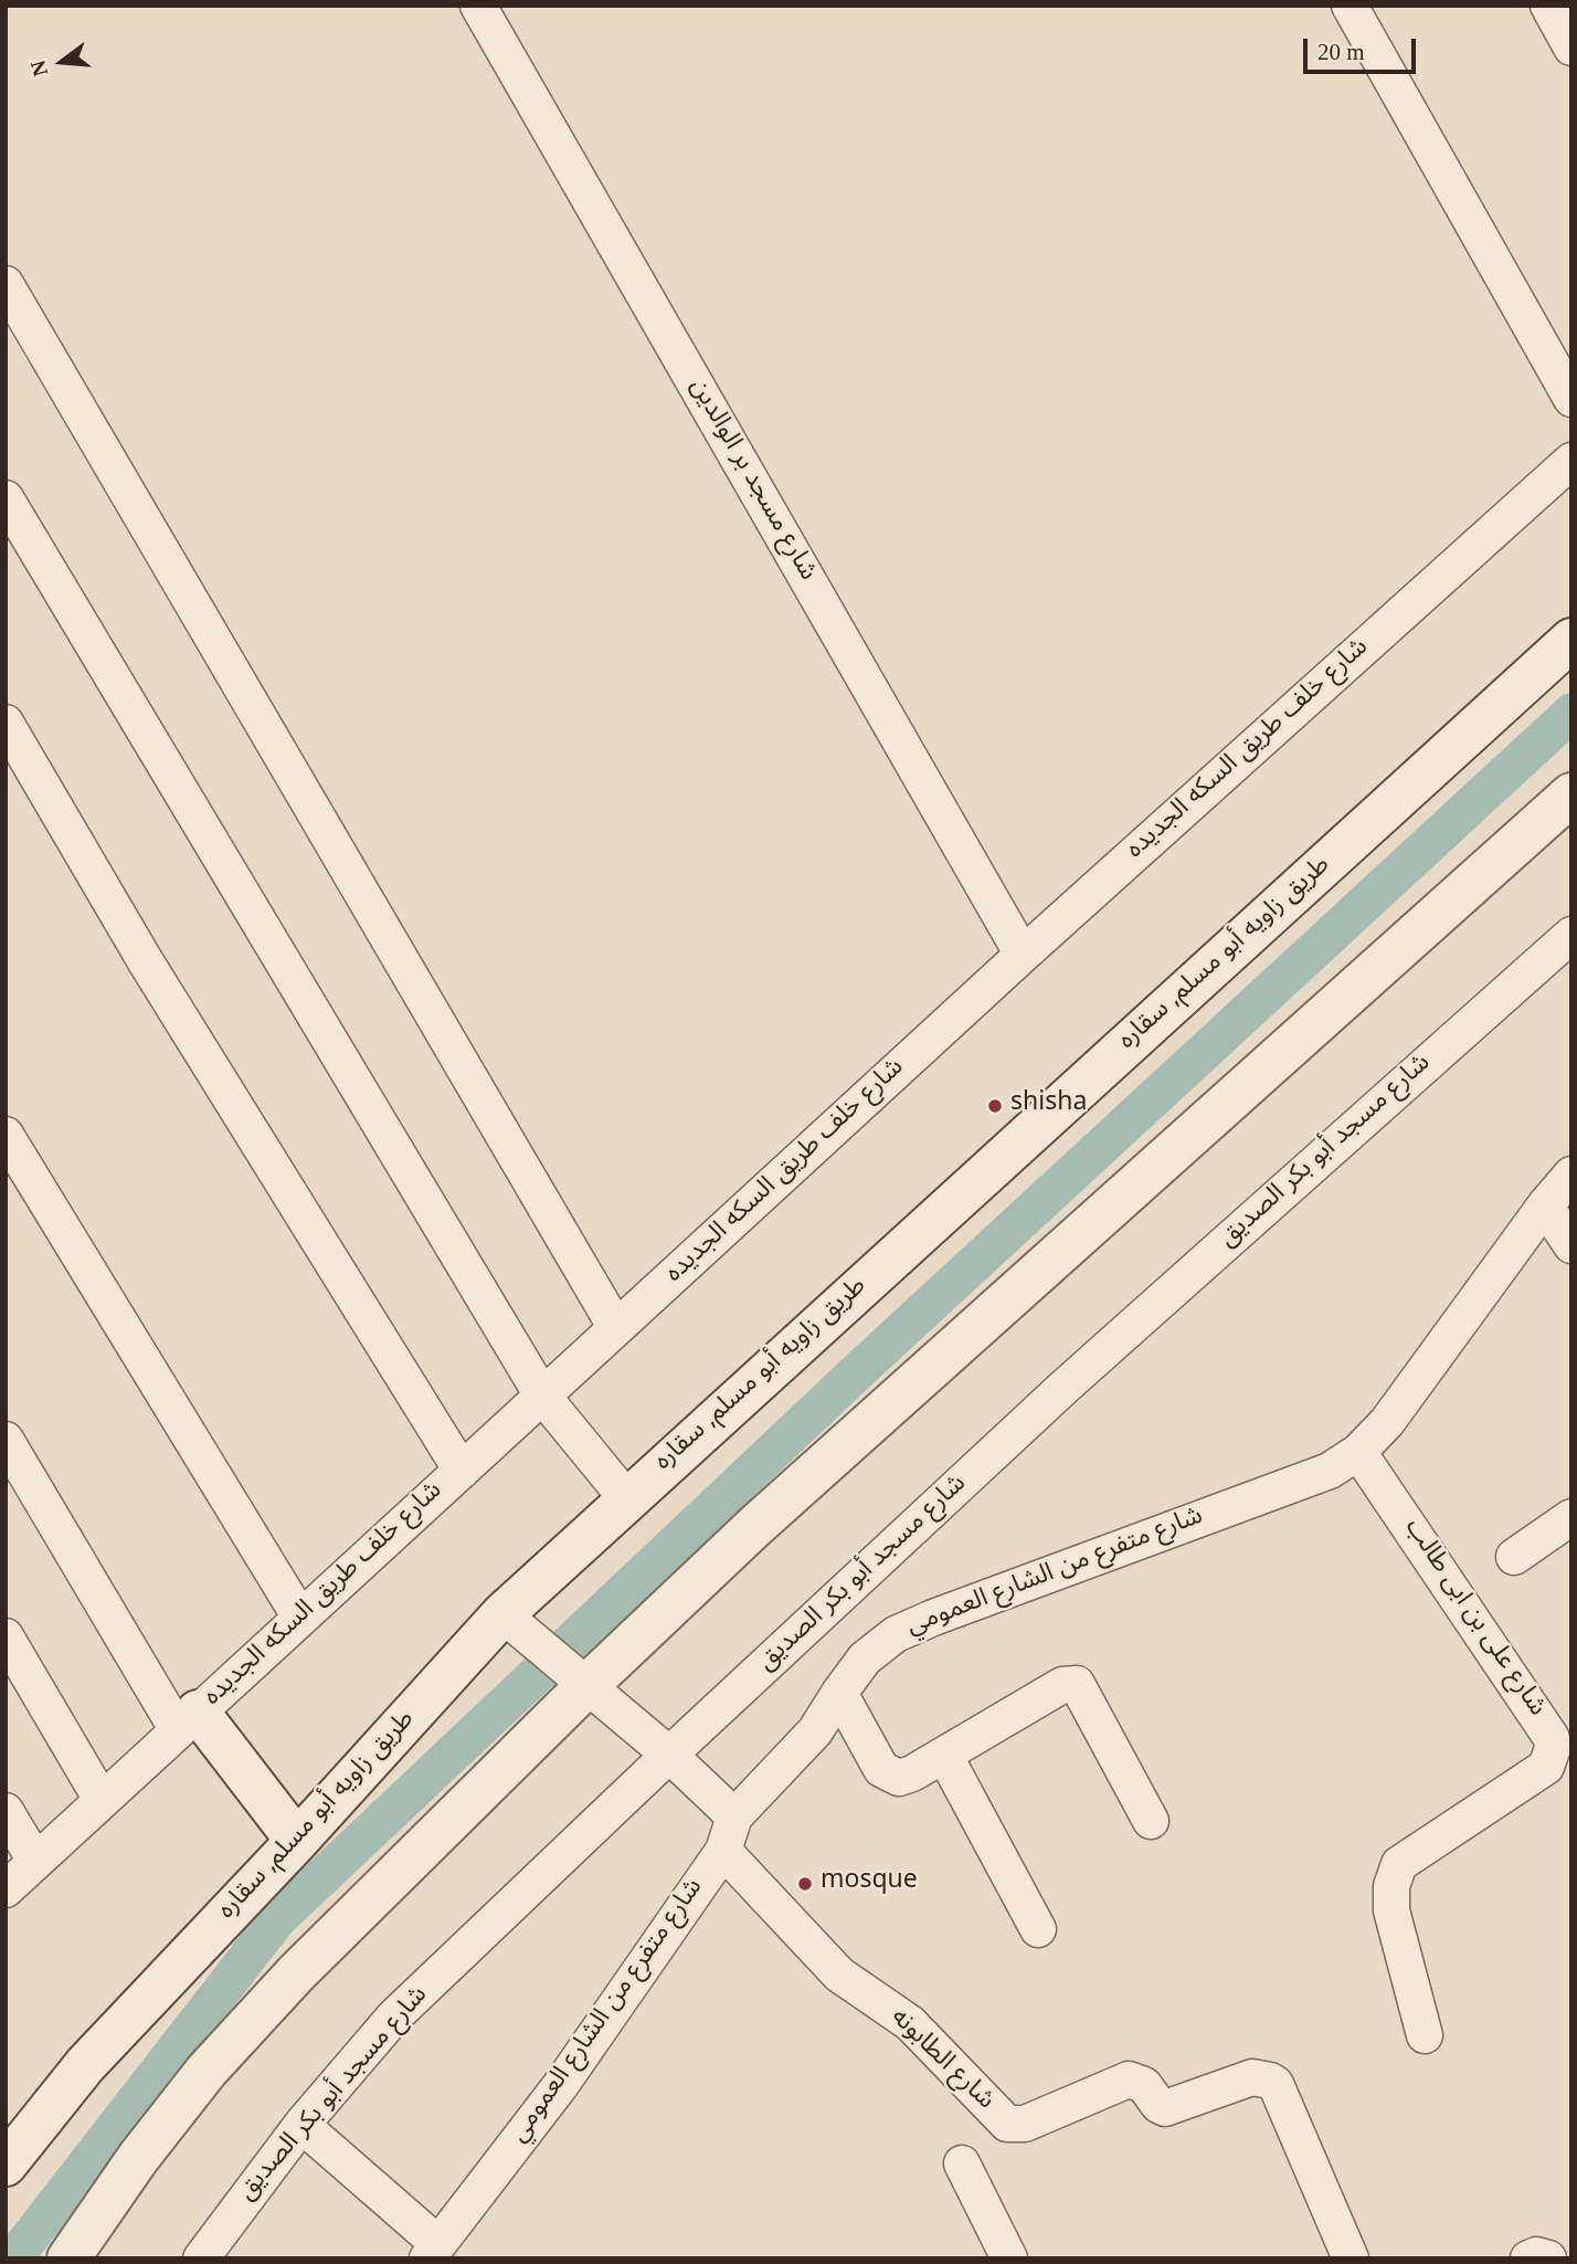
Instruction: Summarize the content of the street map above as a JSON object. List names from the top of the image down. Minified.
{"streets":{"main road":["طريق زاويه أبو مسلم, سقاره"],"street":["شارع مسجد بر الوالدين","شارع خلف طريق السكه الجديده","شارع مسجد أبو بكر الصديق","شارع متفرع من الشارع العمومي","شارع على بن ابى طالب","شارع الطابونه"]},"crossings":[["شارع مسجد بر الوالدين","شارع خلف طريق السكه الجديده"],["شارع متفرع من الشارع العمومي","شارع على بن ابى طالب"],["شارع متفرع من الشارع العمومي","شارع الطابونه"]],"places":["shisha","mosque"],"scale_bar":"20 m","north":"left"}
